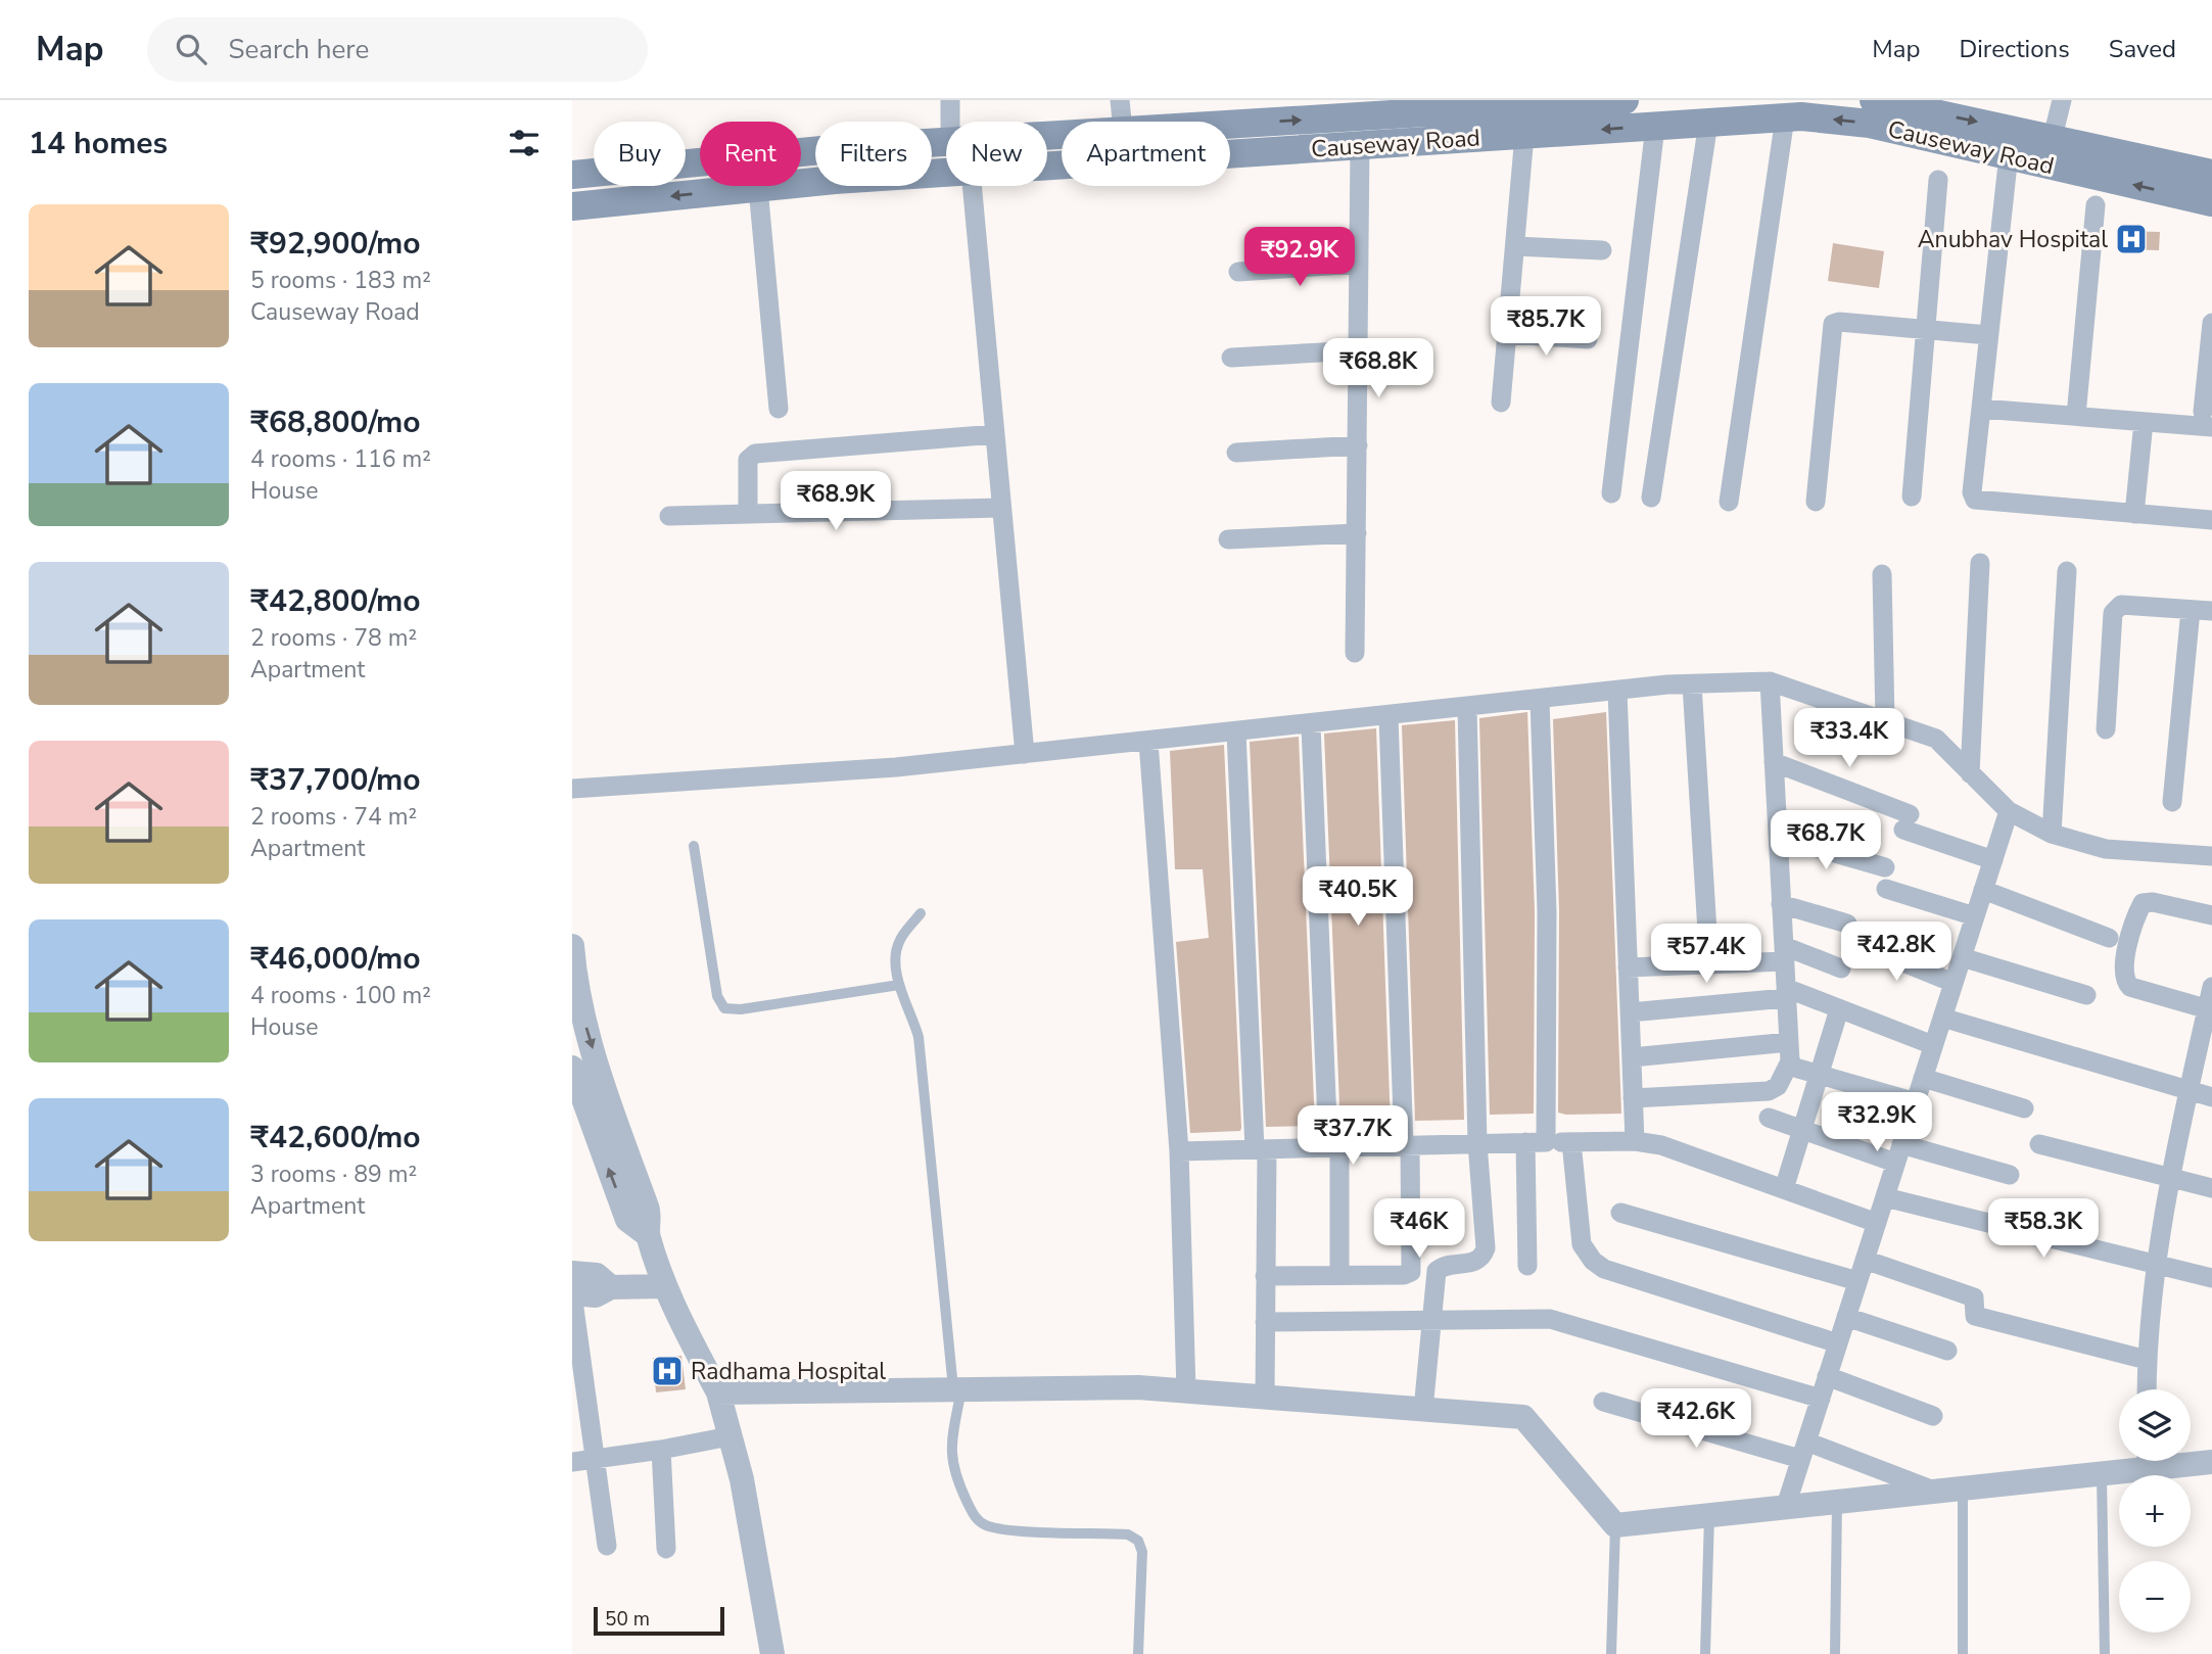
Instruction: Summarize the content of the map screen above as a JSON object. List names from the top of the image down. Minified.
{"streets":{"main road":["Causeway Road"]},"places":{"hospital":["Anubhav Hospital","Radhama Hospital"]},"scale_bar":"50 m","page":{"header":"Map","search":"Search here","nav":["Map","Directions","Saved"],"heading":"14 homes","chip":["Buy","Rent","Filters","New","Apartment"],"list":[{"name":"₹92,900/mo","note":"5 rooms · 183 m² · Causeway Road"},{"name":"₹68,800/mo","note":"4 rooms · 116 m² · House"},{"name":"₹42,800/mo","note":"2 rooms · 78 m² · Apartment"},{"name":"₹37,700/mo","note":"2 rooms · 74 m² · Apartment"},{"name":"₹46,000/mo","note":"4 rooms · 100 m² · House"},{"name":"₹42,600/mo","note":"3 rooms · 89 m² · Apartment"}],"price":["₹92.9K","₹85.7K","₹68.8K","₹68.9K","₹33.4K","₹68.7K","₹40.5K","₹42.8K","₹57.4K","₹32.9K","₹37.7K","₹46K","₹58.3K","₹42.6K"],"map_buttons":["+","−"],"scale":"50 m"}}
